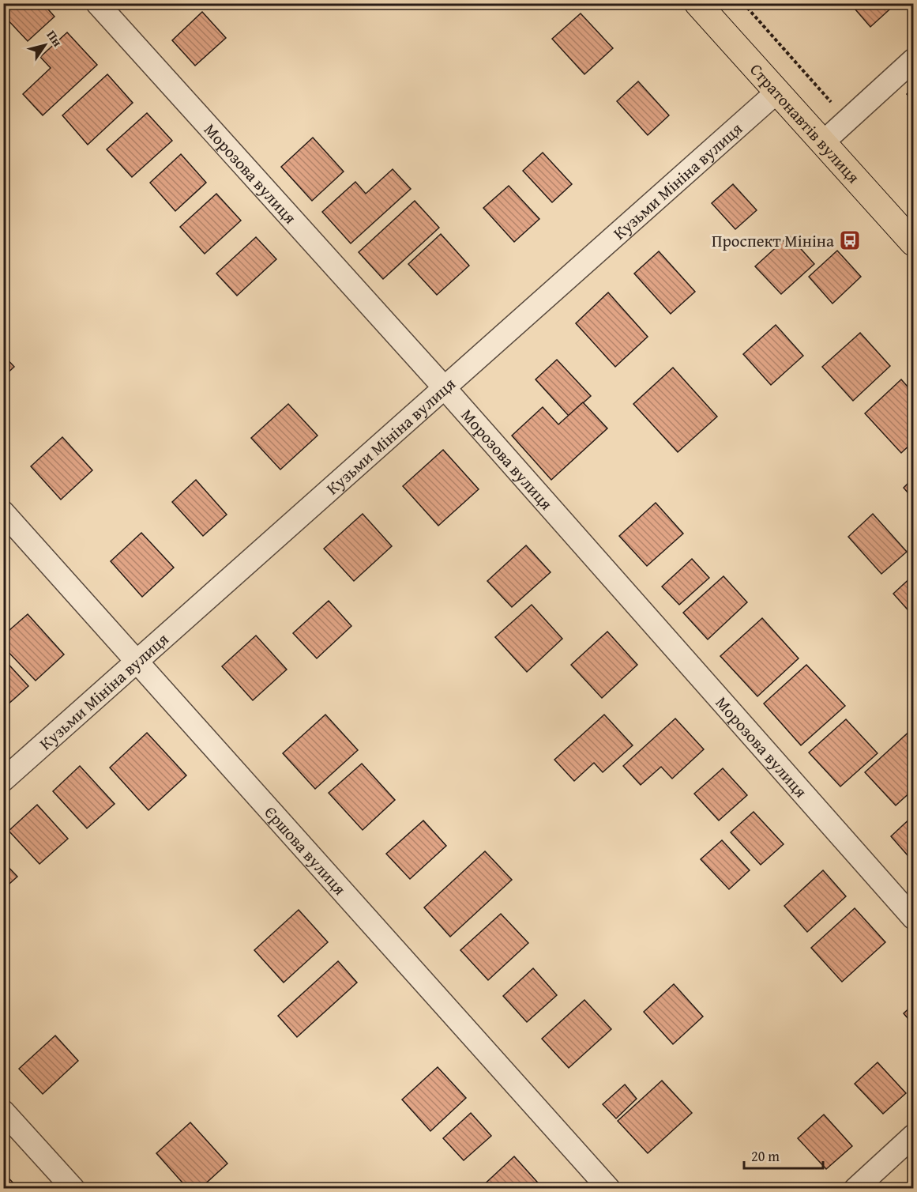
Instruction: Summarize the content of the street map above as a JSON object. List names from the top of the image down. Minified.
{"streets":{"main road":["Стратонавтів вулиця"],"street":["Морозова вулиця","Кузьми Мініна вулиця","Єршова вулиця"]},"crossings":[["Стратонавтів вулиця","Кузьми Мініна вулиця"],["Морозова вулиця","Кузьми Мініна вулиця"],["Кузьми Мініна вулиця","Єршова вулиця"]],"places":{"bus stop":["Проспект Мініна"]},"scale_bar":"20 m","north":"top right"}
